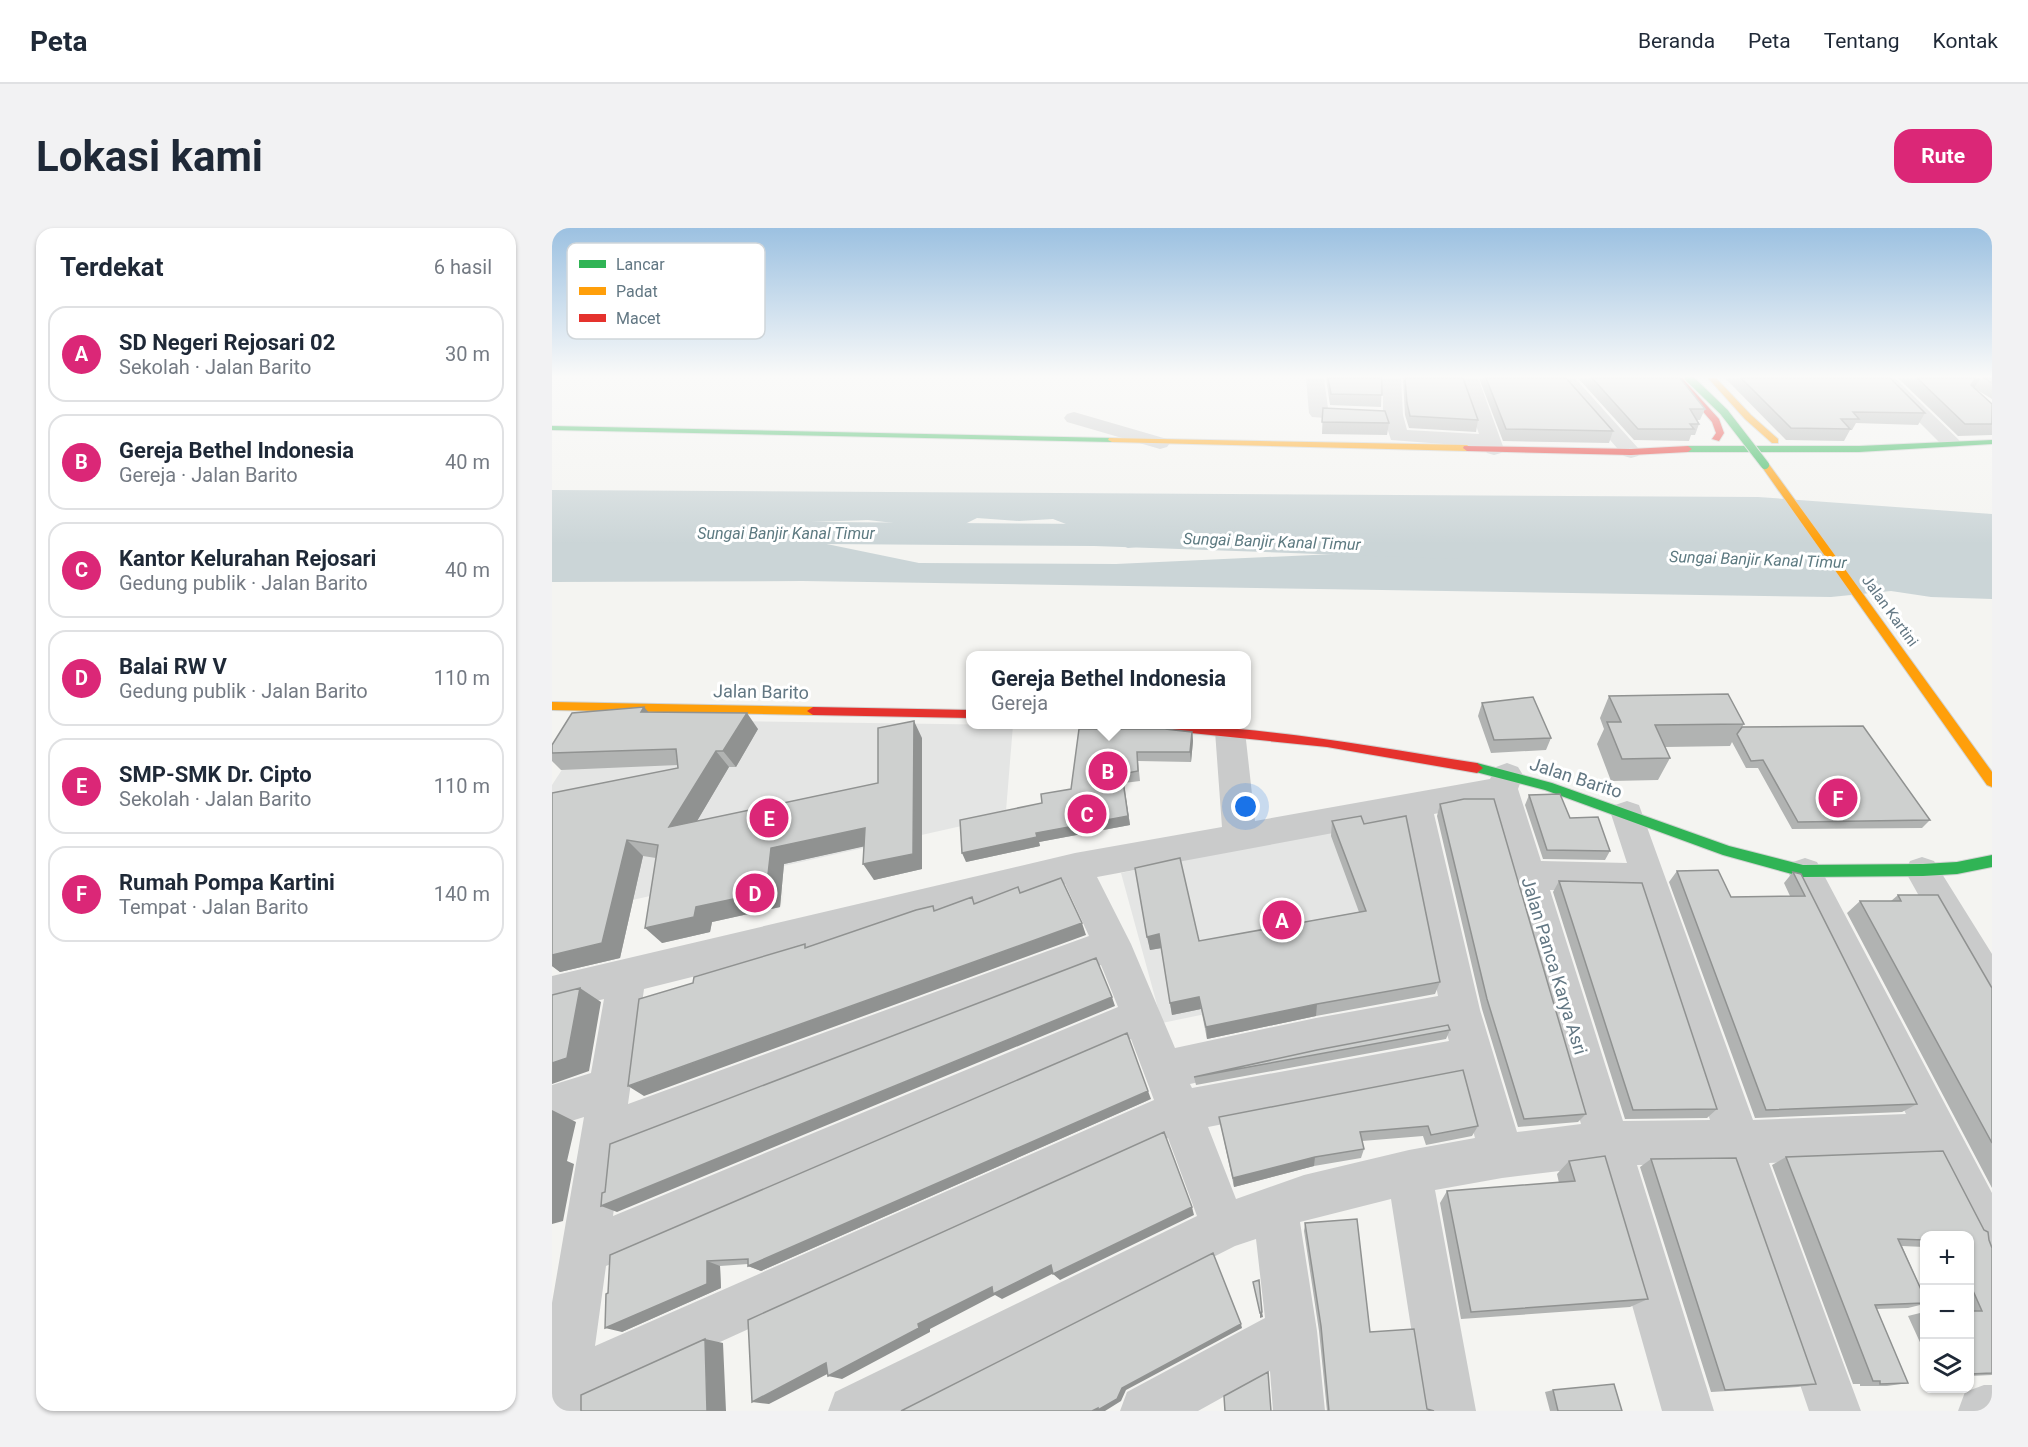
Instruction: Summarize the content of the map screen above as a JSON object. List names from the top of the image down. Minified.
{"streets":{"street":["Jalan Kartini","Jalan Barito","Jalan Panca Karya Asri"]},"crossings":[["Jalan Barito","Jalan Panca Karya Asri"]],"water":["Sungai Banjir Kanal Timur"],"legend":["Lancar","Padat","Macet"],"page":{"header":"Peta","nav":["Beranda","Peta","Tentang","Kontak"],"buttons":"Rute","title":"Lokasi kami","heading":["Terdekat","6 hasil"],"list":[{"mark":"A","name":"SD Negeri Rejosari 02","note":"Sekolah · Jalan Barito","value":"30 m"},{"mark":"B","name":"Gereja Bethel Indonesia","note":"Gereja · Jalan Barito","value":"40 m"},{"mark":"C","name":"Kantor Kelurahan Rejosari","note":"Gedung publik · Jalan Barito","value":"40 m"},{"mark":"D","name":"Balai RW V","note":"Gedung publik · Jalan Barito","value":"110 m"},{"mark":"E","name":"SMP-SMK Dr. Cipto","note":"Sekolah · Jalan Barito","value":"110 m"},{"mark":"F","name":"Rumah Pompa Kartini","note":"Tempat · Jalan Barito","value":"140 m"}],"popup":["Gereja Bethel Indonesia","Gereja"],"pins":["B","F","C","E","D","A"],"map_buttons":["+","−"]}}
